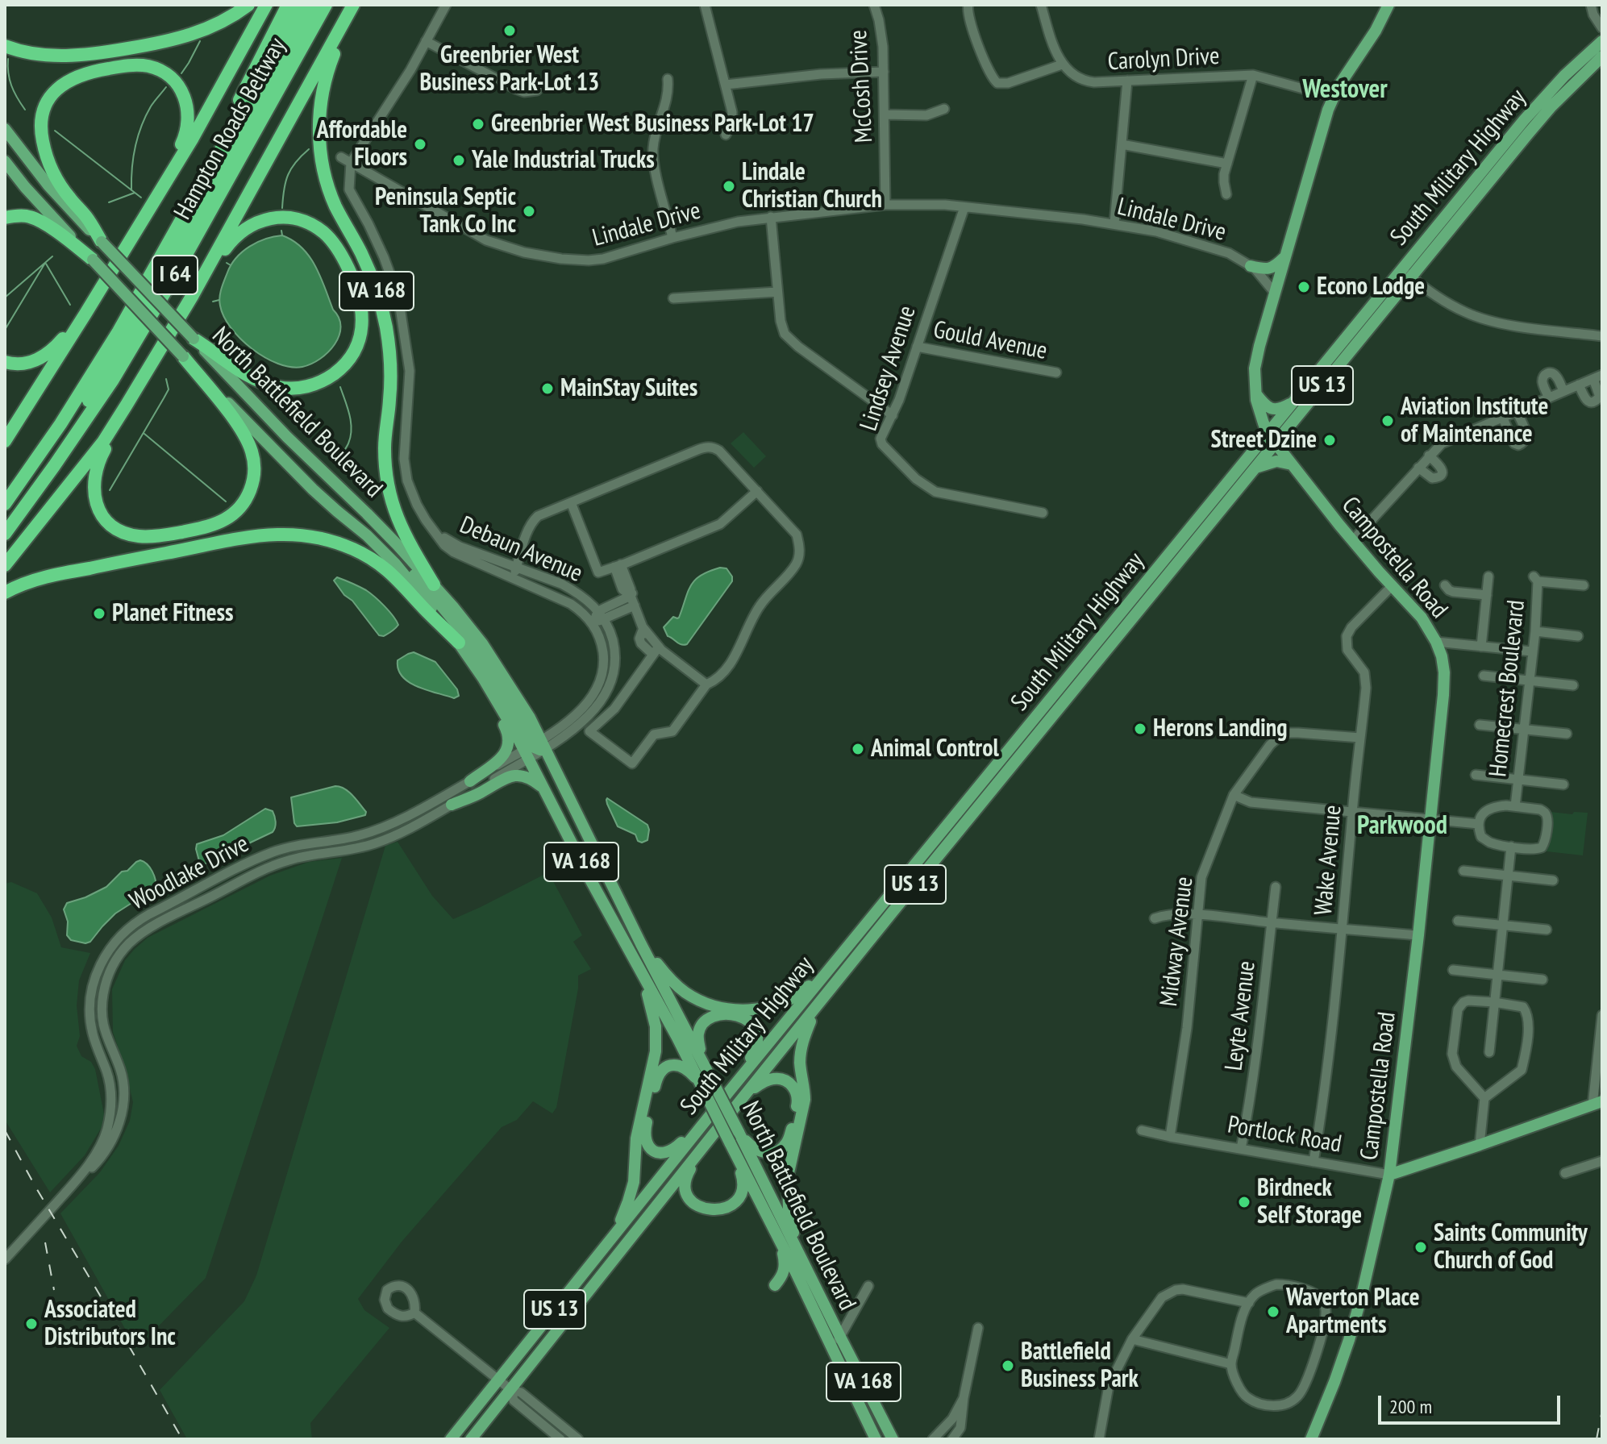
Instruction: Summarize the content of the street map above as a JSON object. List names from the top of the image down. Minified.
{"streets":{"highway":["Hampton Roads Beltway","I 64","VA 168"],"main road":["South Military Highway","US 13","North Battlefield Boulevard","Campostella Road","Portlock Road"],"street":["Carolyn Drive","McCosh Drive","Lindale Drive","Gould Avenue","Lindsey Avenue","Debaun Avenue","Homecrest Boulevard","Wake Avenue","Woodlake Drive","Midway Avenue","Leyte Avenue"]},"crossings":[["Carolyn Drive","Campostella Road"],["McCosh Drive","Lindale Drive"],["South Military Highway","Campostella Road"],["Lindale Drive","Lindsey Avenue"],["Lindale Drive","Debaun Avenue"],["Lindale Drive","Campostella Road"],["VA 168","North Battlefield Boulevard"],["Gould Avenue","Lindsey Avenue"],["North Battlefield Boulevard","Woodlake Drive"],["Campostella Road","Wake Avenue"],["Campostella Road","Portlock Road"],["Wake Avenue","Midway Avenue"],["Wake Avenue","Portlock Road"],["Midway Avenue","Portlock Road"],["Leyte Avenue","Portlock Road"]],"districts":["Westover","Parkwood"],"places":["Greenbrier West Business Park-Lot 13","Greenbrier West Business Park-Lot 17","Affordable Floors","Yale Industrial Trucks","Lindale Christian Church","Peninsula Septic Tank Co Inc","Econo Lodge","MainStay Suites","Aviation Institute of Maintenance","Street Dzine","Planet Fitness","Herons Landing","Animal Control","Birdneck Self Storage","Saints Community Church of God","Waverton Place Apartments","Associated Distributors Inc","Battlefield Business Park"],"scale_bar":"200 m"}
